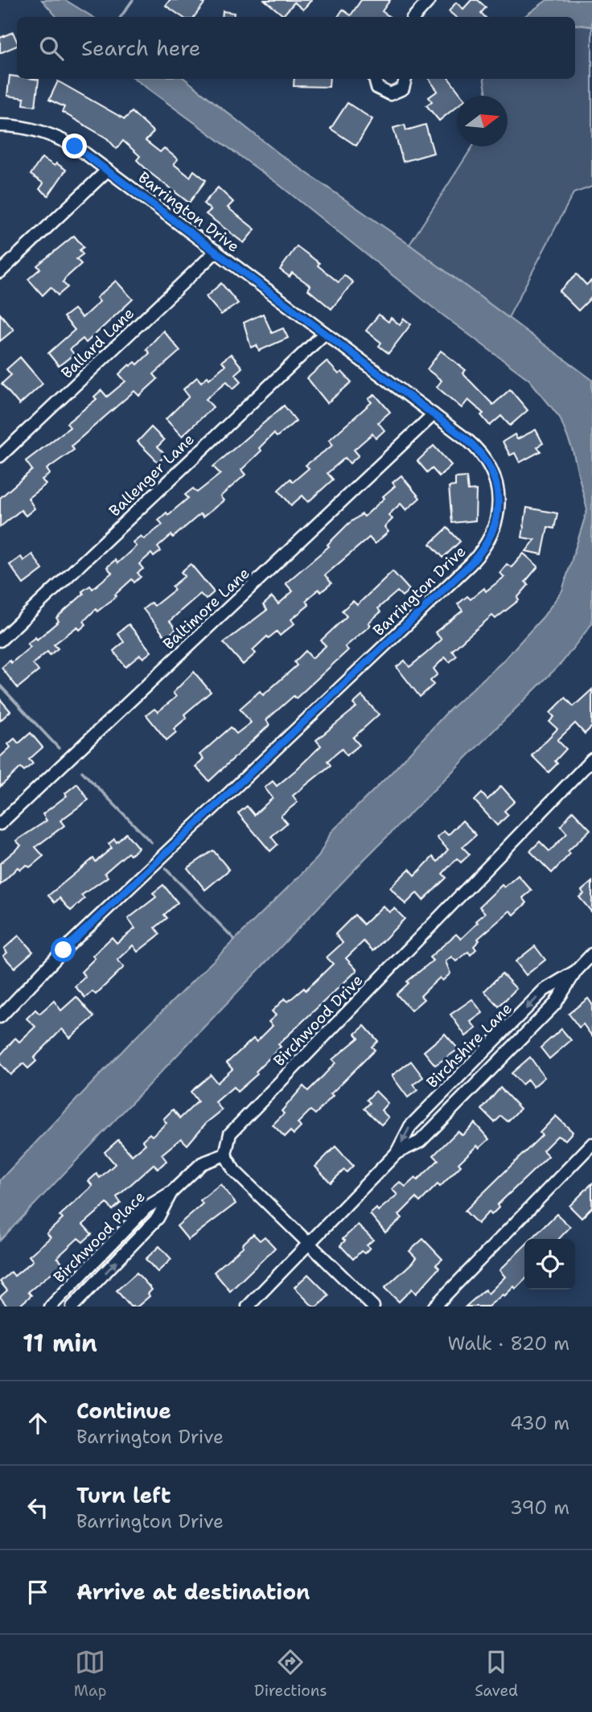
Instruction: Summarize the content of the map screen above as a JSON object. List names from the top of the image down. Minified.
{"streets":{"street":["Barrington Drive","Ballard Lane","Ballenger Lane","Baltimore Lane","Birchwood Drive","Birchshire Lane","Birchwood Place"]},"crossings":[["Barrington Drive","Ballard Lane"],["Barrington Drive","Ballenger Lane"],["Barrington Drive","Baltimore Lane"],["Birchwood Drive","Birchwood Place"]],"north":"right","page":{"search":"Search here","heading":["11 min","Walk · 820 m"],"list":[["Continue","Barrington Drive","430 m"],["Turn left","Barrington Drive","390 m"],"Arrive at destination"],"nav":["Map","Directions","Saved"]}}
